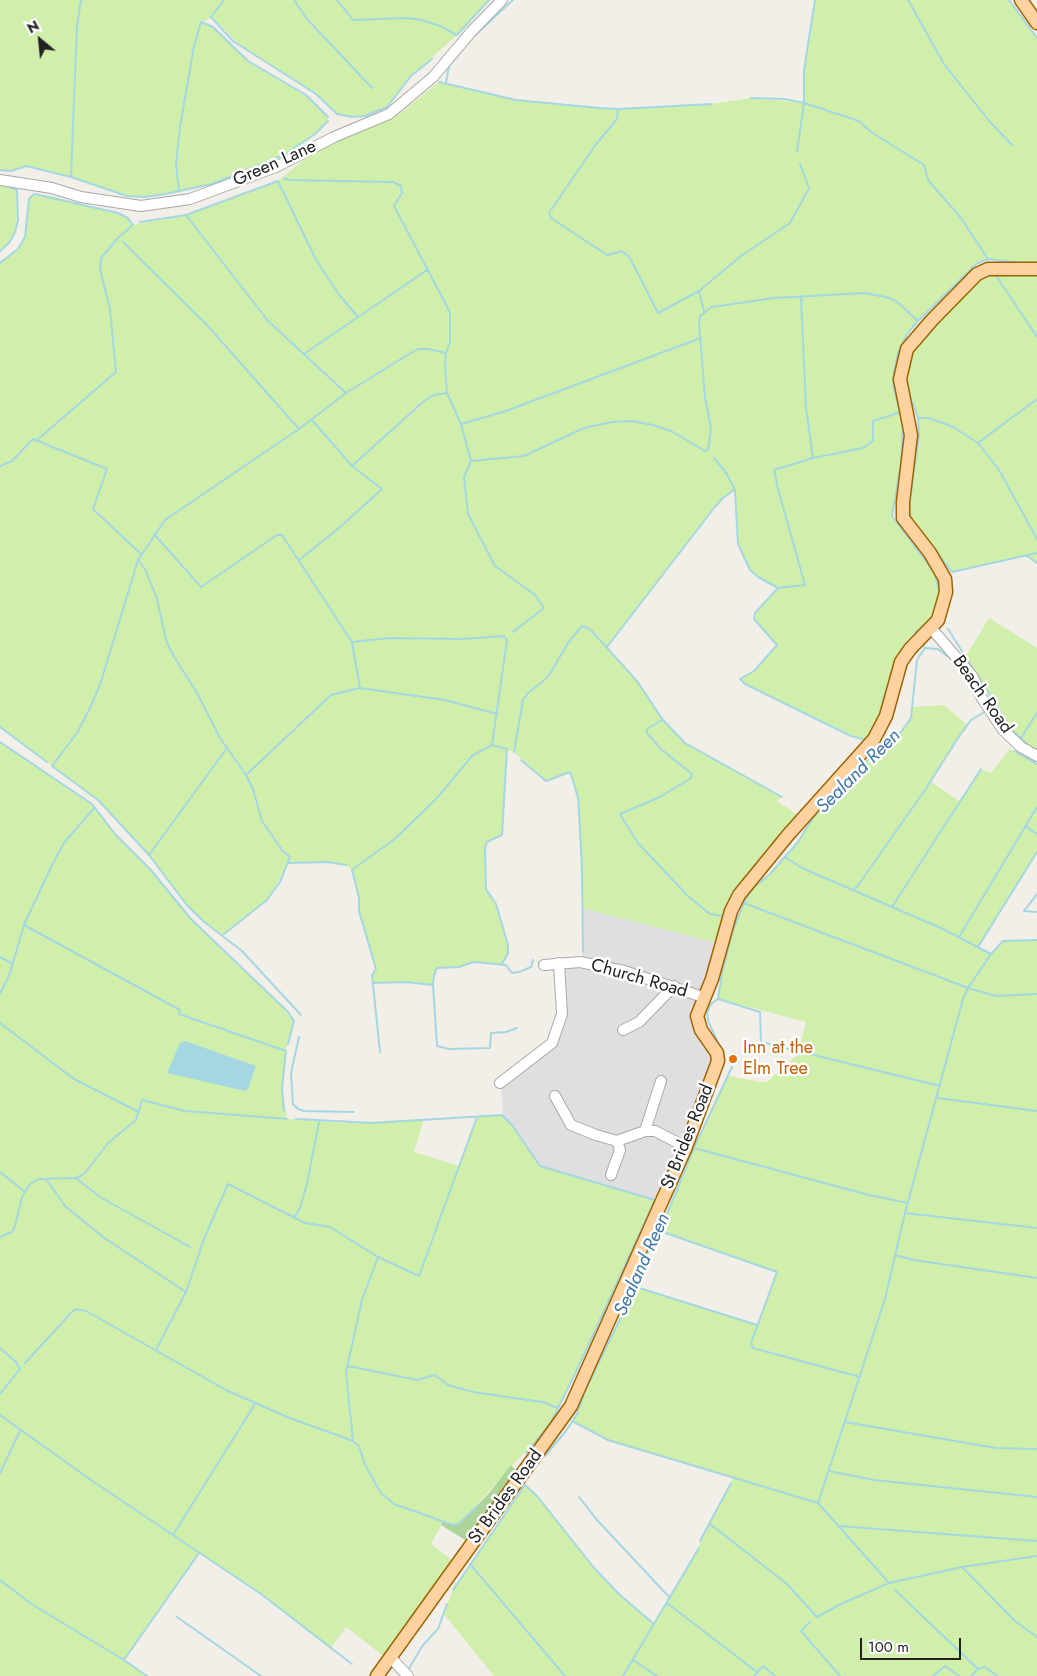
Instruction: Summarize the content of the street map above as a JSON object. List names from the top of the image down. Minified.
{"streets":{"main road":["St Brides Road"],"street":["Green Lane","Beach Road","Church Road"]},"crossings":[["Beach Road","St Brides Road"],["Church Road","St Brides Road"]],"water":["Sealand Reen"],"places":["Inn at the Elm Tree"],"scale_bar":"100 m","north":"top left"}
